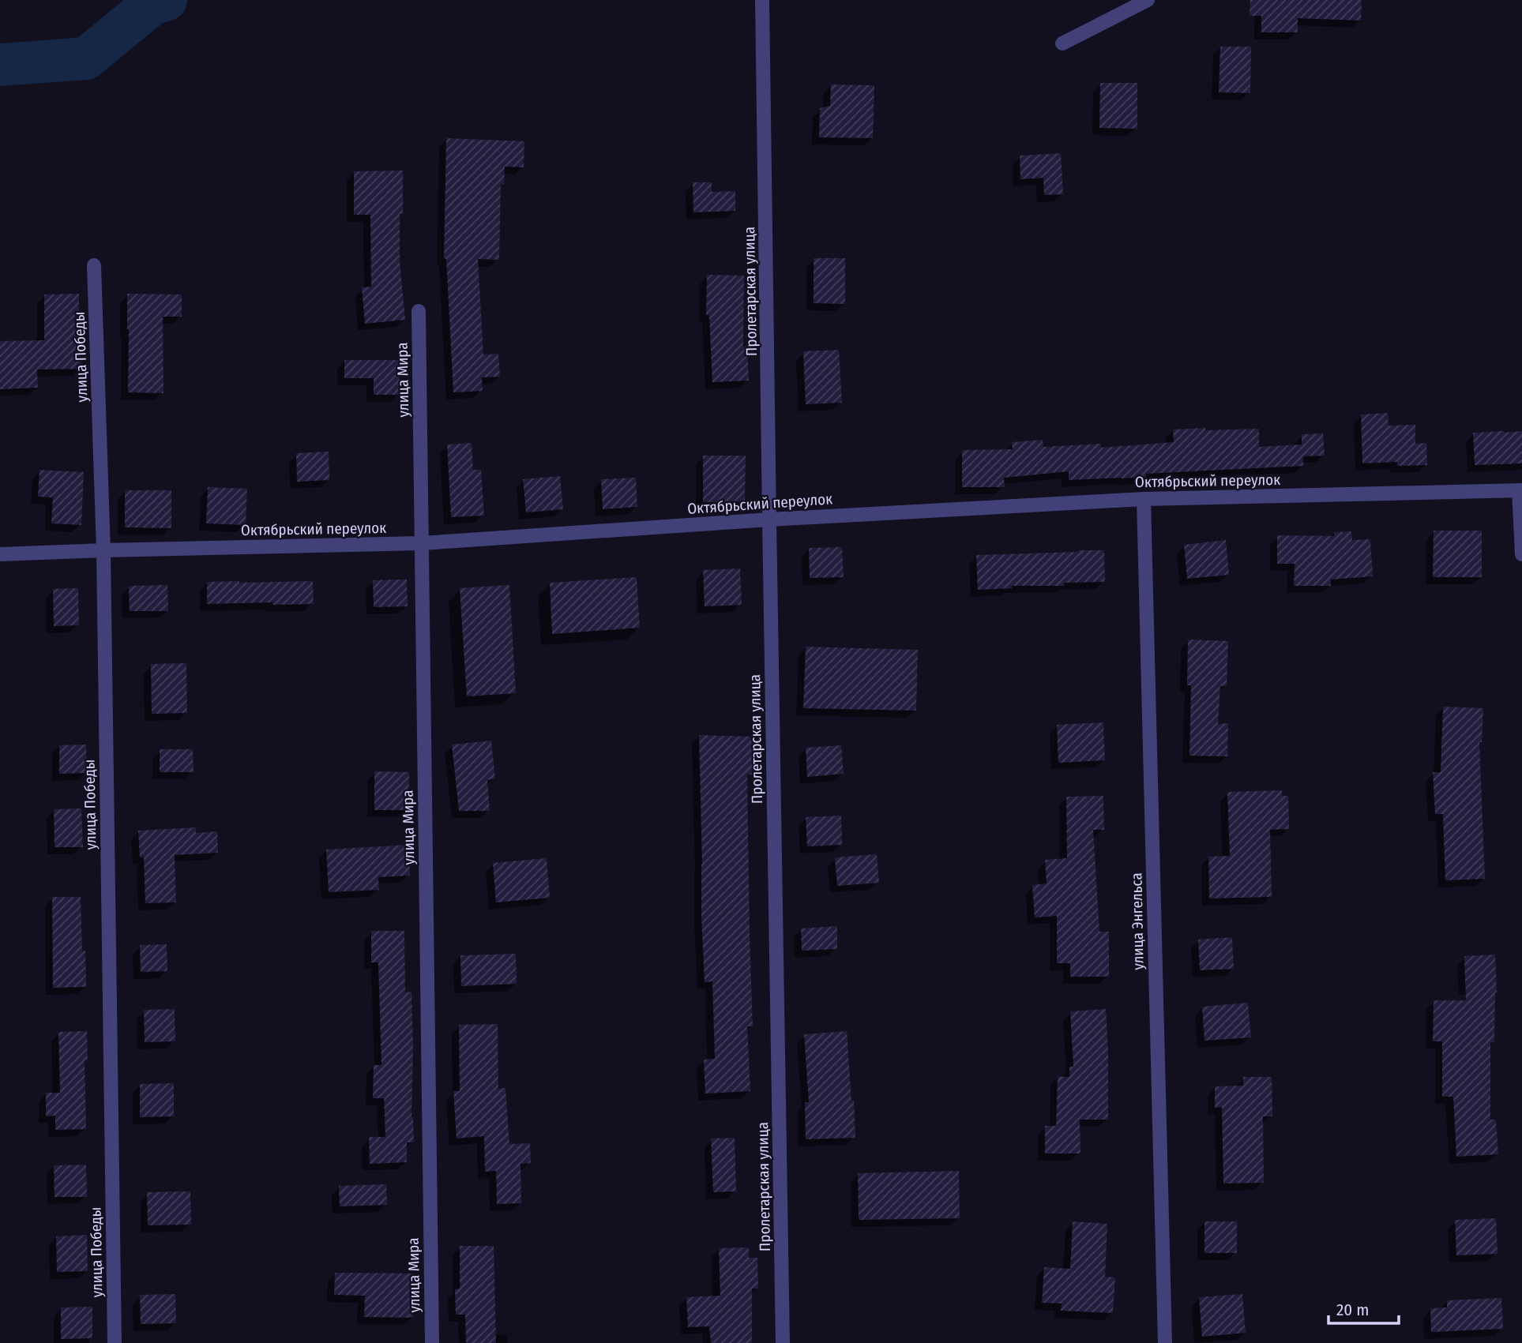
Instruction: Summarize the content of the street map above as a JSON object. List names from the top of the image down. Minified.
{"streets":{"street":["Пролетарская улица","улица Победы","улица Мира","Октябрьский переулок","улица Энгельса"]},"crossings":[["Пролетарская улица","Октябрьский переулок"],["улица Победы","Октябрьский переулок"],["улица Мира","Октябрьский переулок"],["Октябрьский переулок","улица Энгельса"]],"scale_bar":"20 m"}
